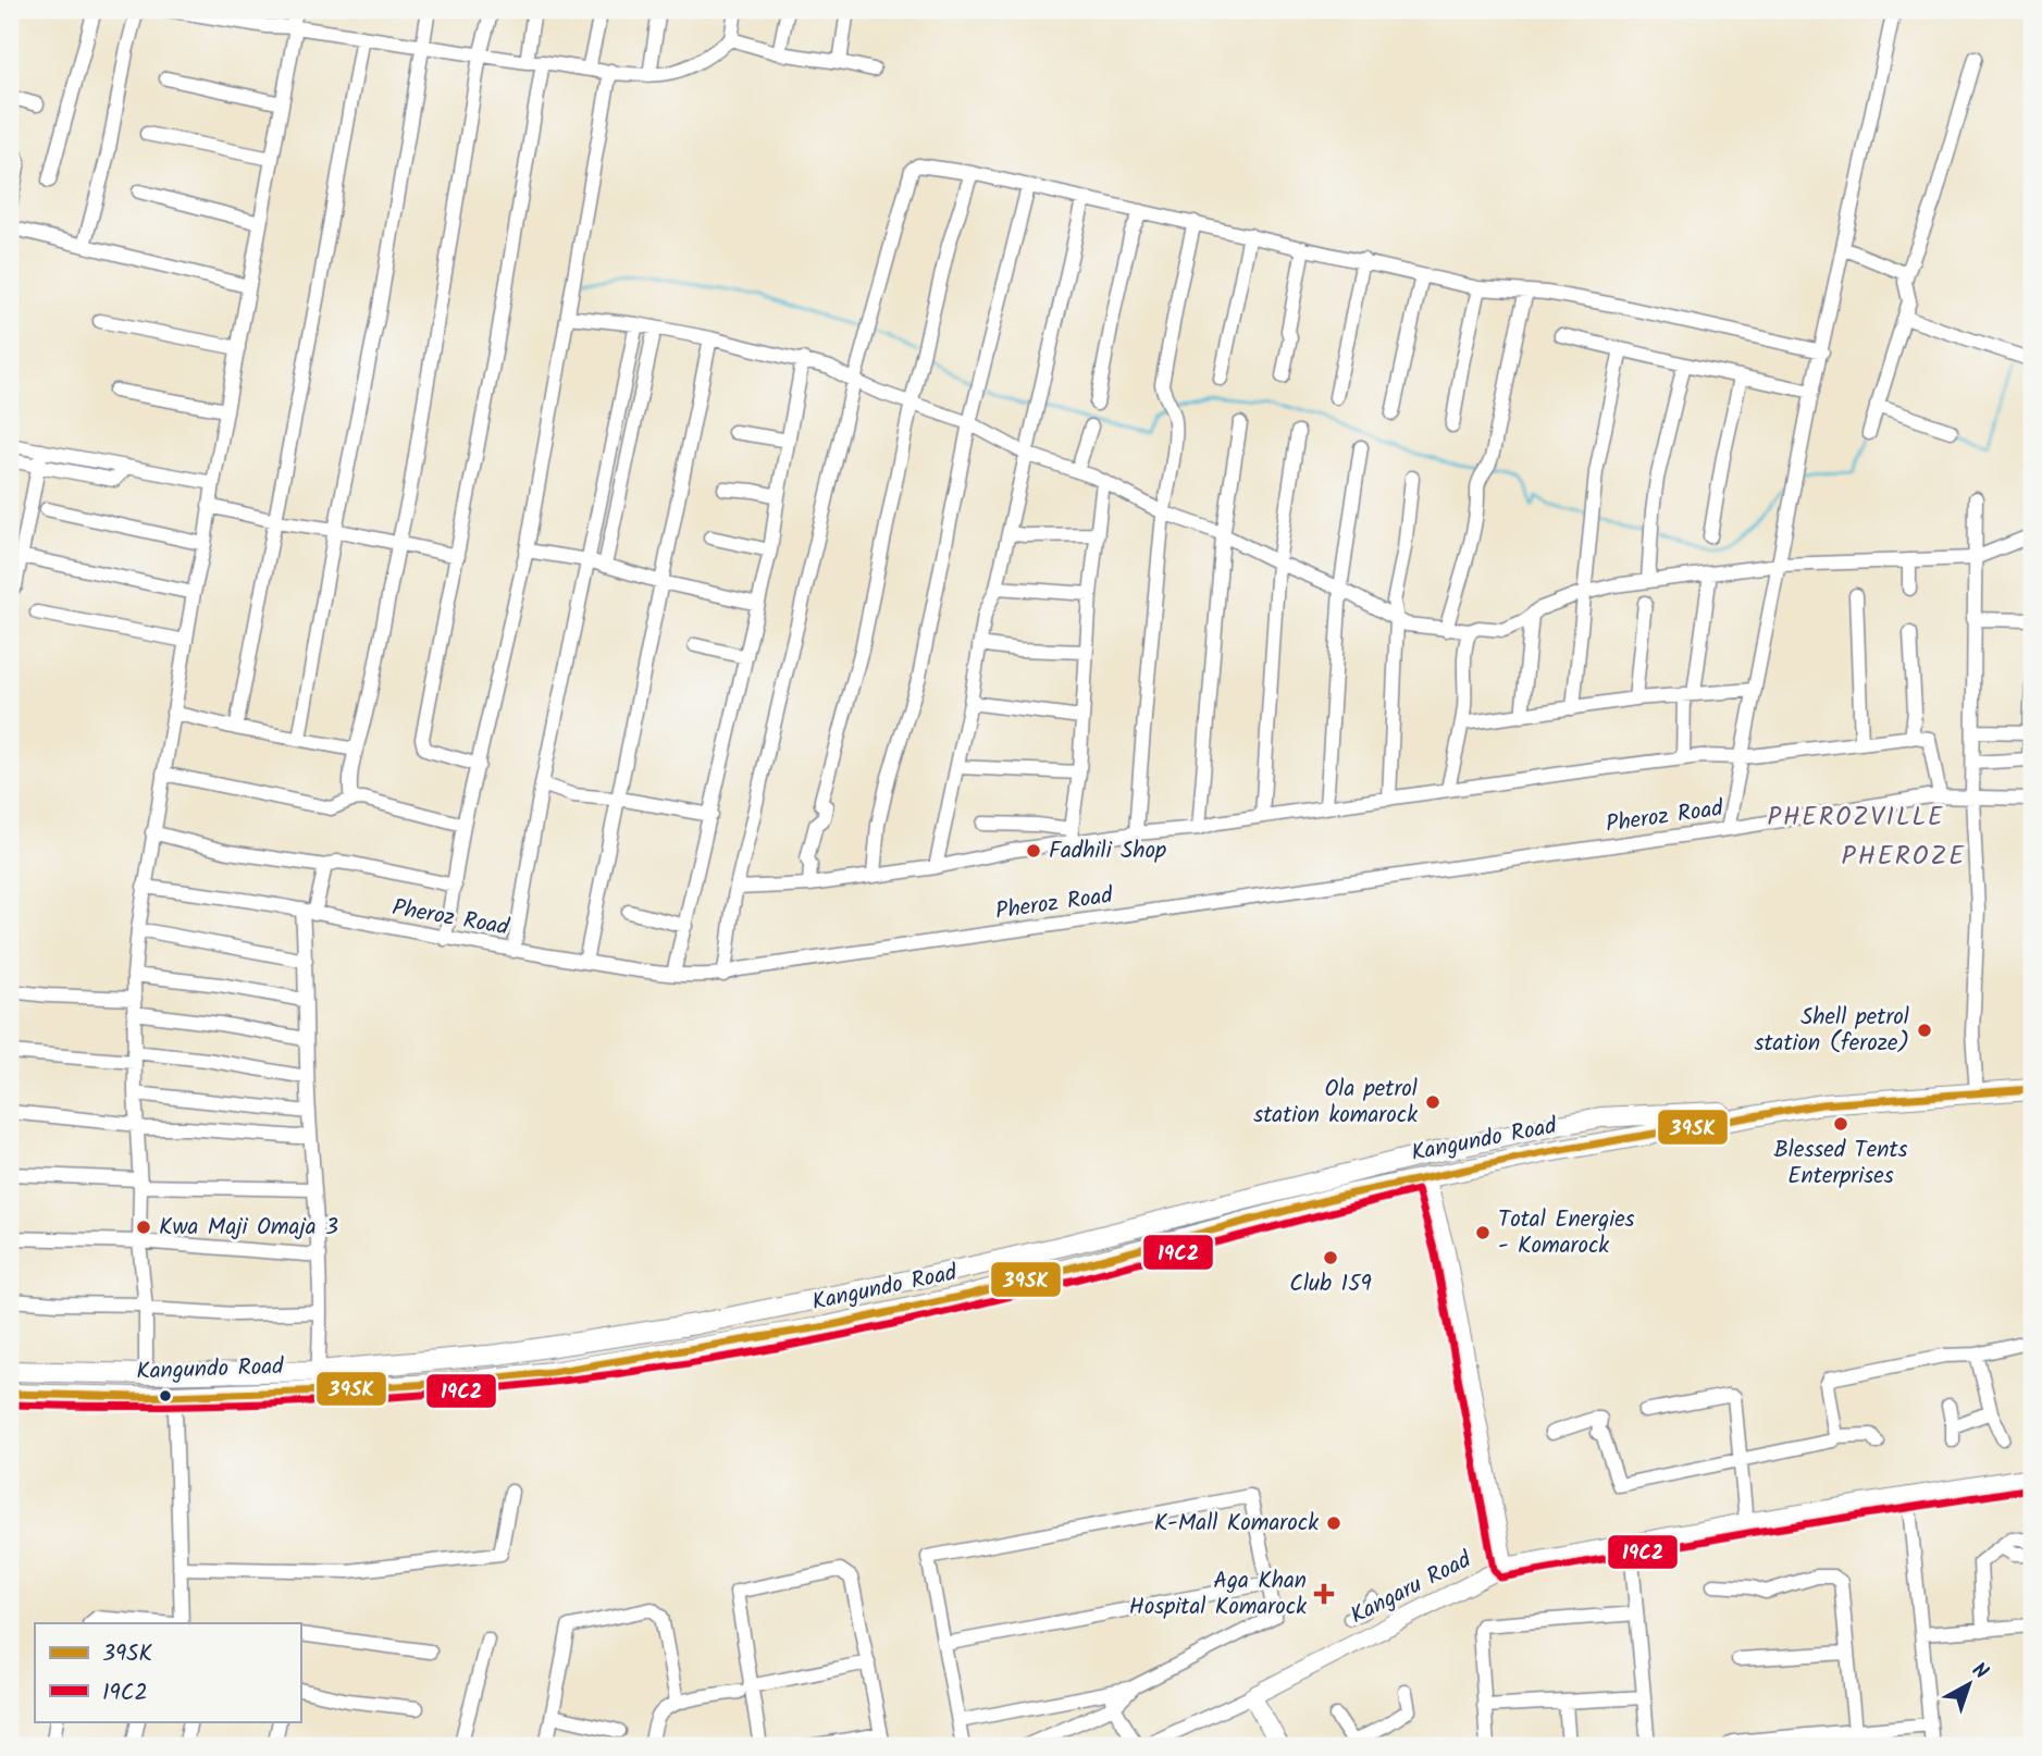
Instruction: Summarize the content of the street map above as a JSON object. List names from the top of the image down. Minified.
{"streets":{"highway":["Kangundo Road"],"main road":["Kangaru Road"],"street":["Pheroz Road"]},"districts":["PHEROZVILLE","PHEROZE"],"places":{"other":["Fadhili Shop","Shell petrol station (feroze)","Ola petrol station komarock","Blessed Tents Enterprises","Kwa Maji Omaja 3","Total Energies - Komarock","Club 159","K-Mall Komarock"],"health":["Aga Khan Hospital Komarock"]},"lines":["transit line 39SK","transit line 19C2"],"legend":["39SK","19C2"],"north":"top right"}
